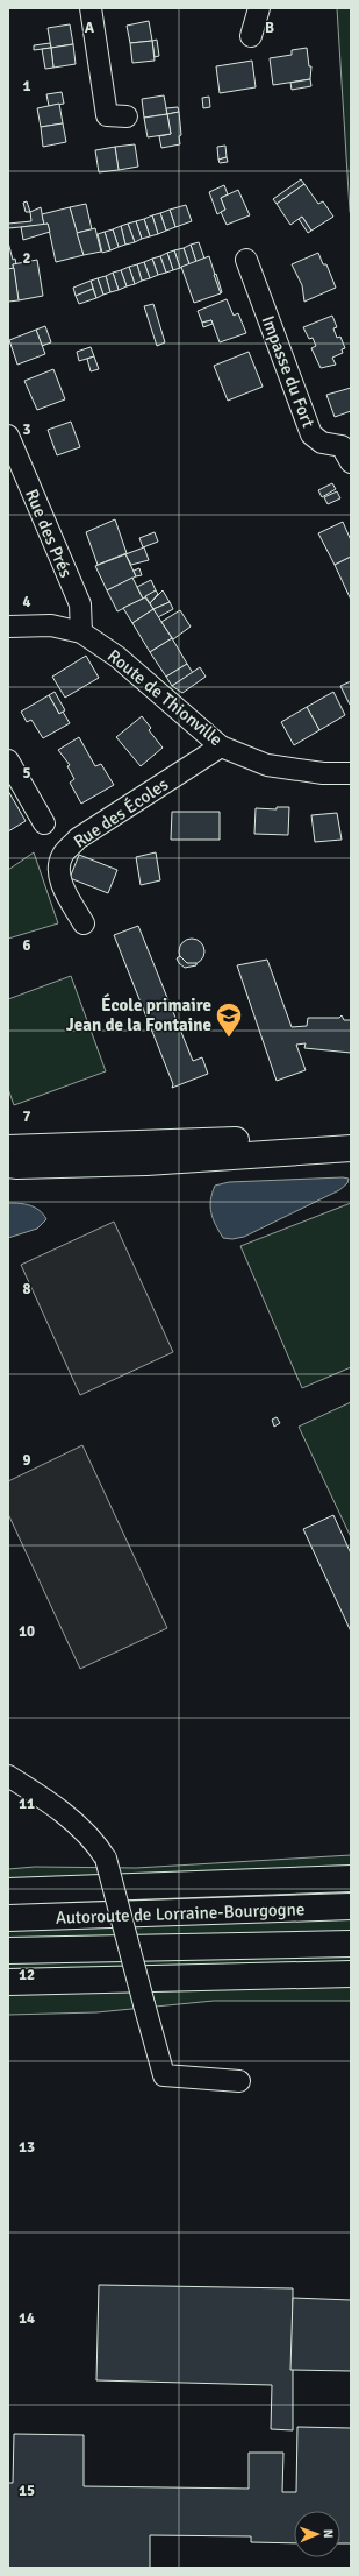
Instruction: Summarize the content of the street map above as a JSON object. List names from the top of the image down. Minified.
{"streets":{"main road":["Autoroute de Lorraine-Bourgogne"],"street":["Impasse du Fort","Rue des Prés","Route de Thionville","Rue des Écoles"]},"crossings":[["Rue des Prés","Route de Thionville"],["Route de Thionville","Rue des Écoles"]],"places":{"school or university":["École primaire Jean de la Fontaine"]},"north":"right","grid":{"columns":["A","B"],"rows":["1","2","3","4","5","6","7","8","9","10","11","12","13","14","15"]}}
